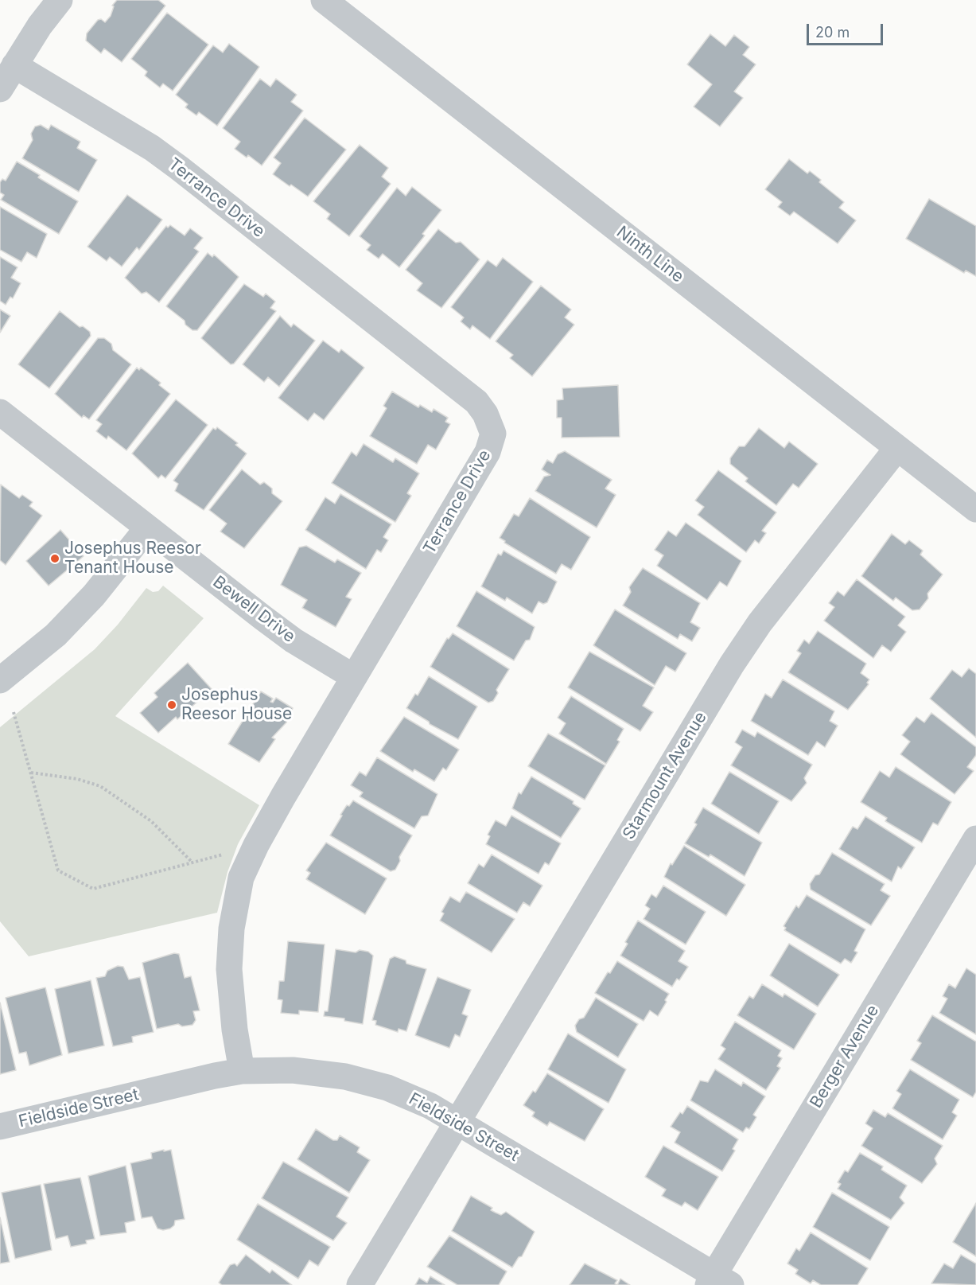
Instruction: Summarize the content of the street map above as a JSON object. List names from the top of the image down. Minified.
{"streets":{"street":["Terrance Drive","Ninth Line","Bewell Drive","Starmount Avenue","Berger Avenue","Fieldside Street"]},"crossings":[["Terrance Drive","Bewell Drive"],["Terrance Drive","Fieldside Street"],["Ninth Line","Starmount Avenue"],["Starmount Avenue","Fieldside Street"],["Berger Avenue","Fieldside Street"]],"places":["Josephus Reesor Tenant House","Josephus Reesor House"],"scale_bar":"20 m"}
